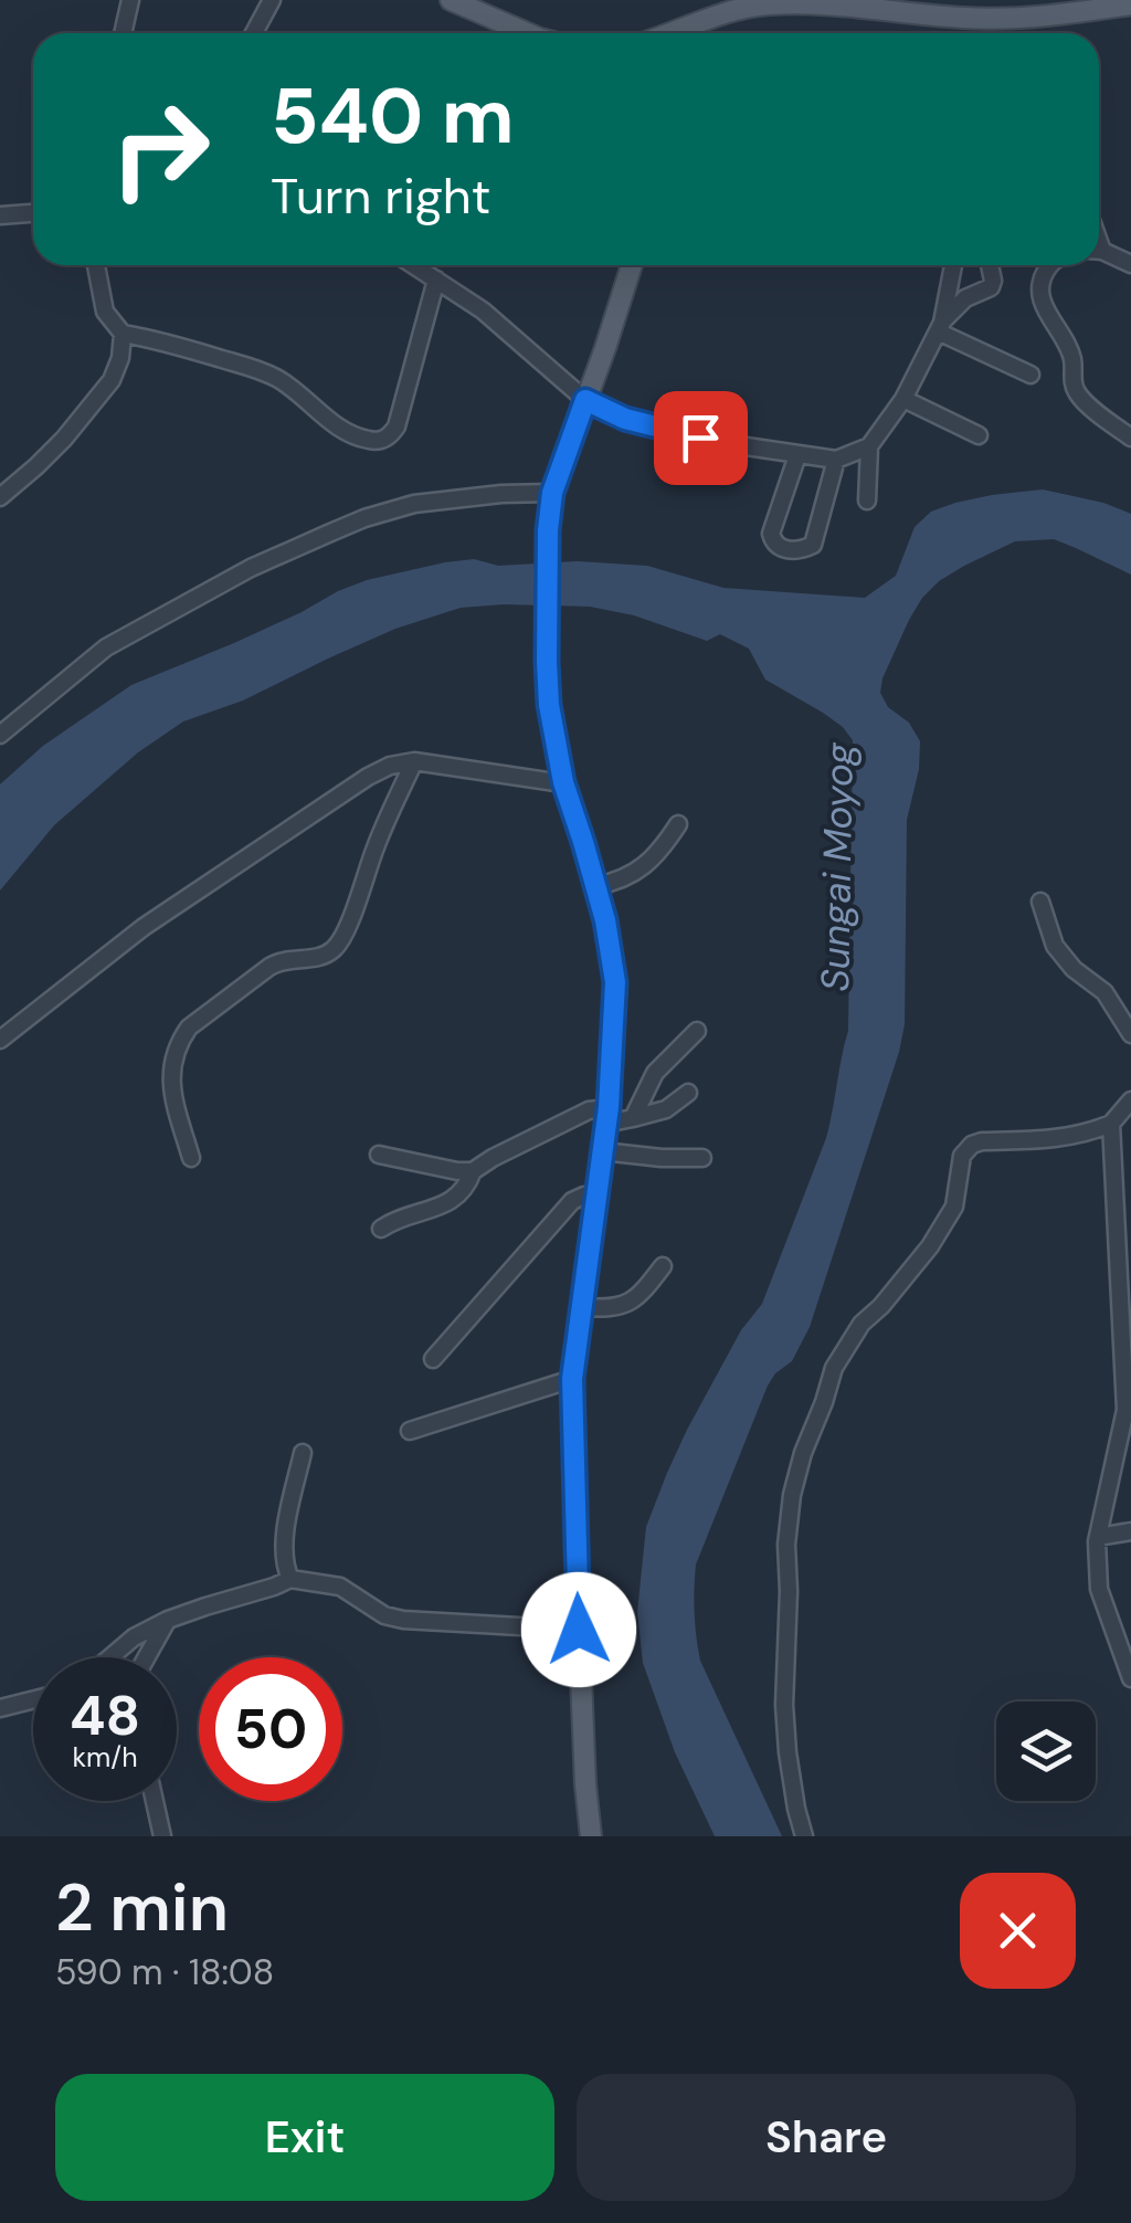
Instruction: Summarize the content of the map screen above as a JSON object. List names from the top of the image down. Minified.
{"water":["Sungai Moyog"],"page":{"turn":["540 m","Turn right"],"speed":"48 km/h","limit":"50","heading":["2 min","590 m · 18:08"],"buttons":["Exit","Share"]}}
